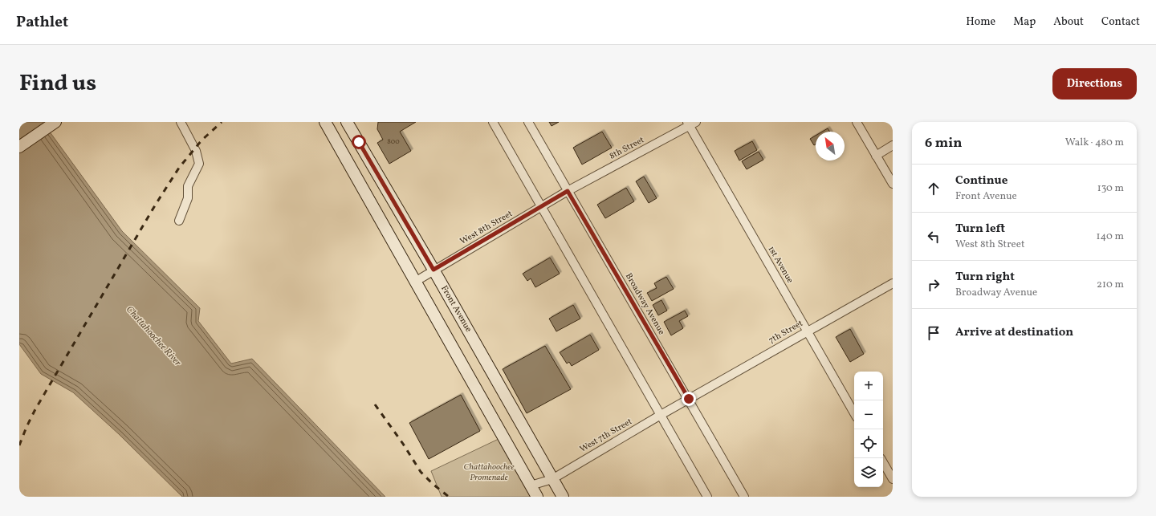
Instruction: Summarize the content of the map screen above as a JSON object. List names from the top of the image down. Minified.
{"streets":{"street":["8th Street","West 8th Street","1st Avenue","Broadway Avenue","Front Avenue","7th Street","West 7th Street"]},"crossings":[["8th Street","West 8th Street"],["8th Street","1st Avenue"],["8th Street","Broadway Avenue"],["West 8th Street","Broadway Avenue"],["West 8th Street","Front Avenue"],["1st Avenue","7th Street"],["Broadway Avenue","7th Street"],["Broadway Avenue","West 7th Street"],["Front Avenue","West 7th Street"],["7th Street","West 7th Street"]],"water":["Chattahoochee River"],"parks":["Chattahoochee Promenade"],"house_numbers":["800"],"north":"top left","page":{"header":"Pathlet","nav":["Home","Map","About","Contact"],"title":"Find us","buttons":"Directions","heading":["6 min","Walk · 480 m"],"list":[["Continue","Front Avenue","130 m"],["Turn left","West 8th Street","140 m"],["Turn right","Broadway Avenue","210 m"],"Arrive at destination"],"map_buttons":["+","−"]}}
